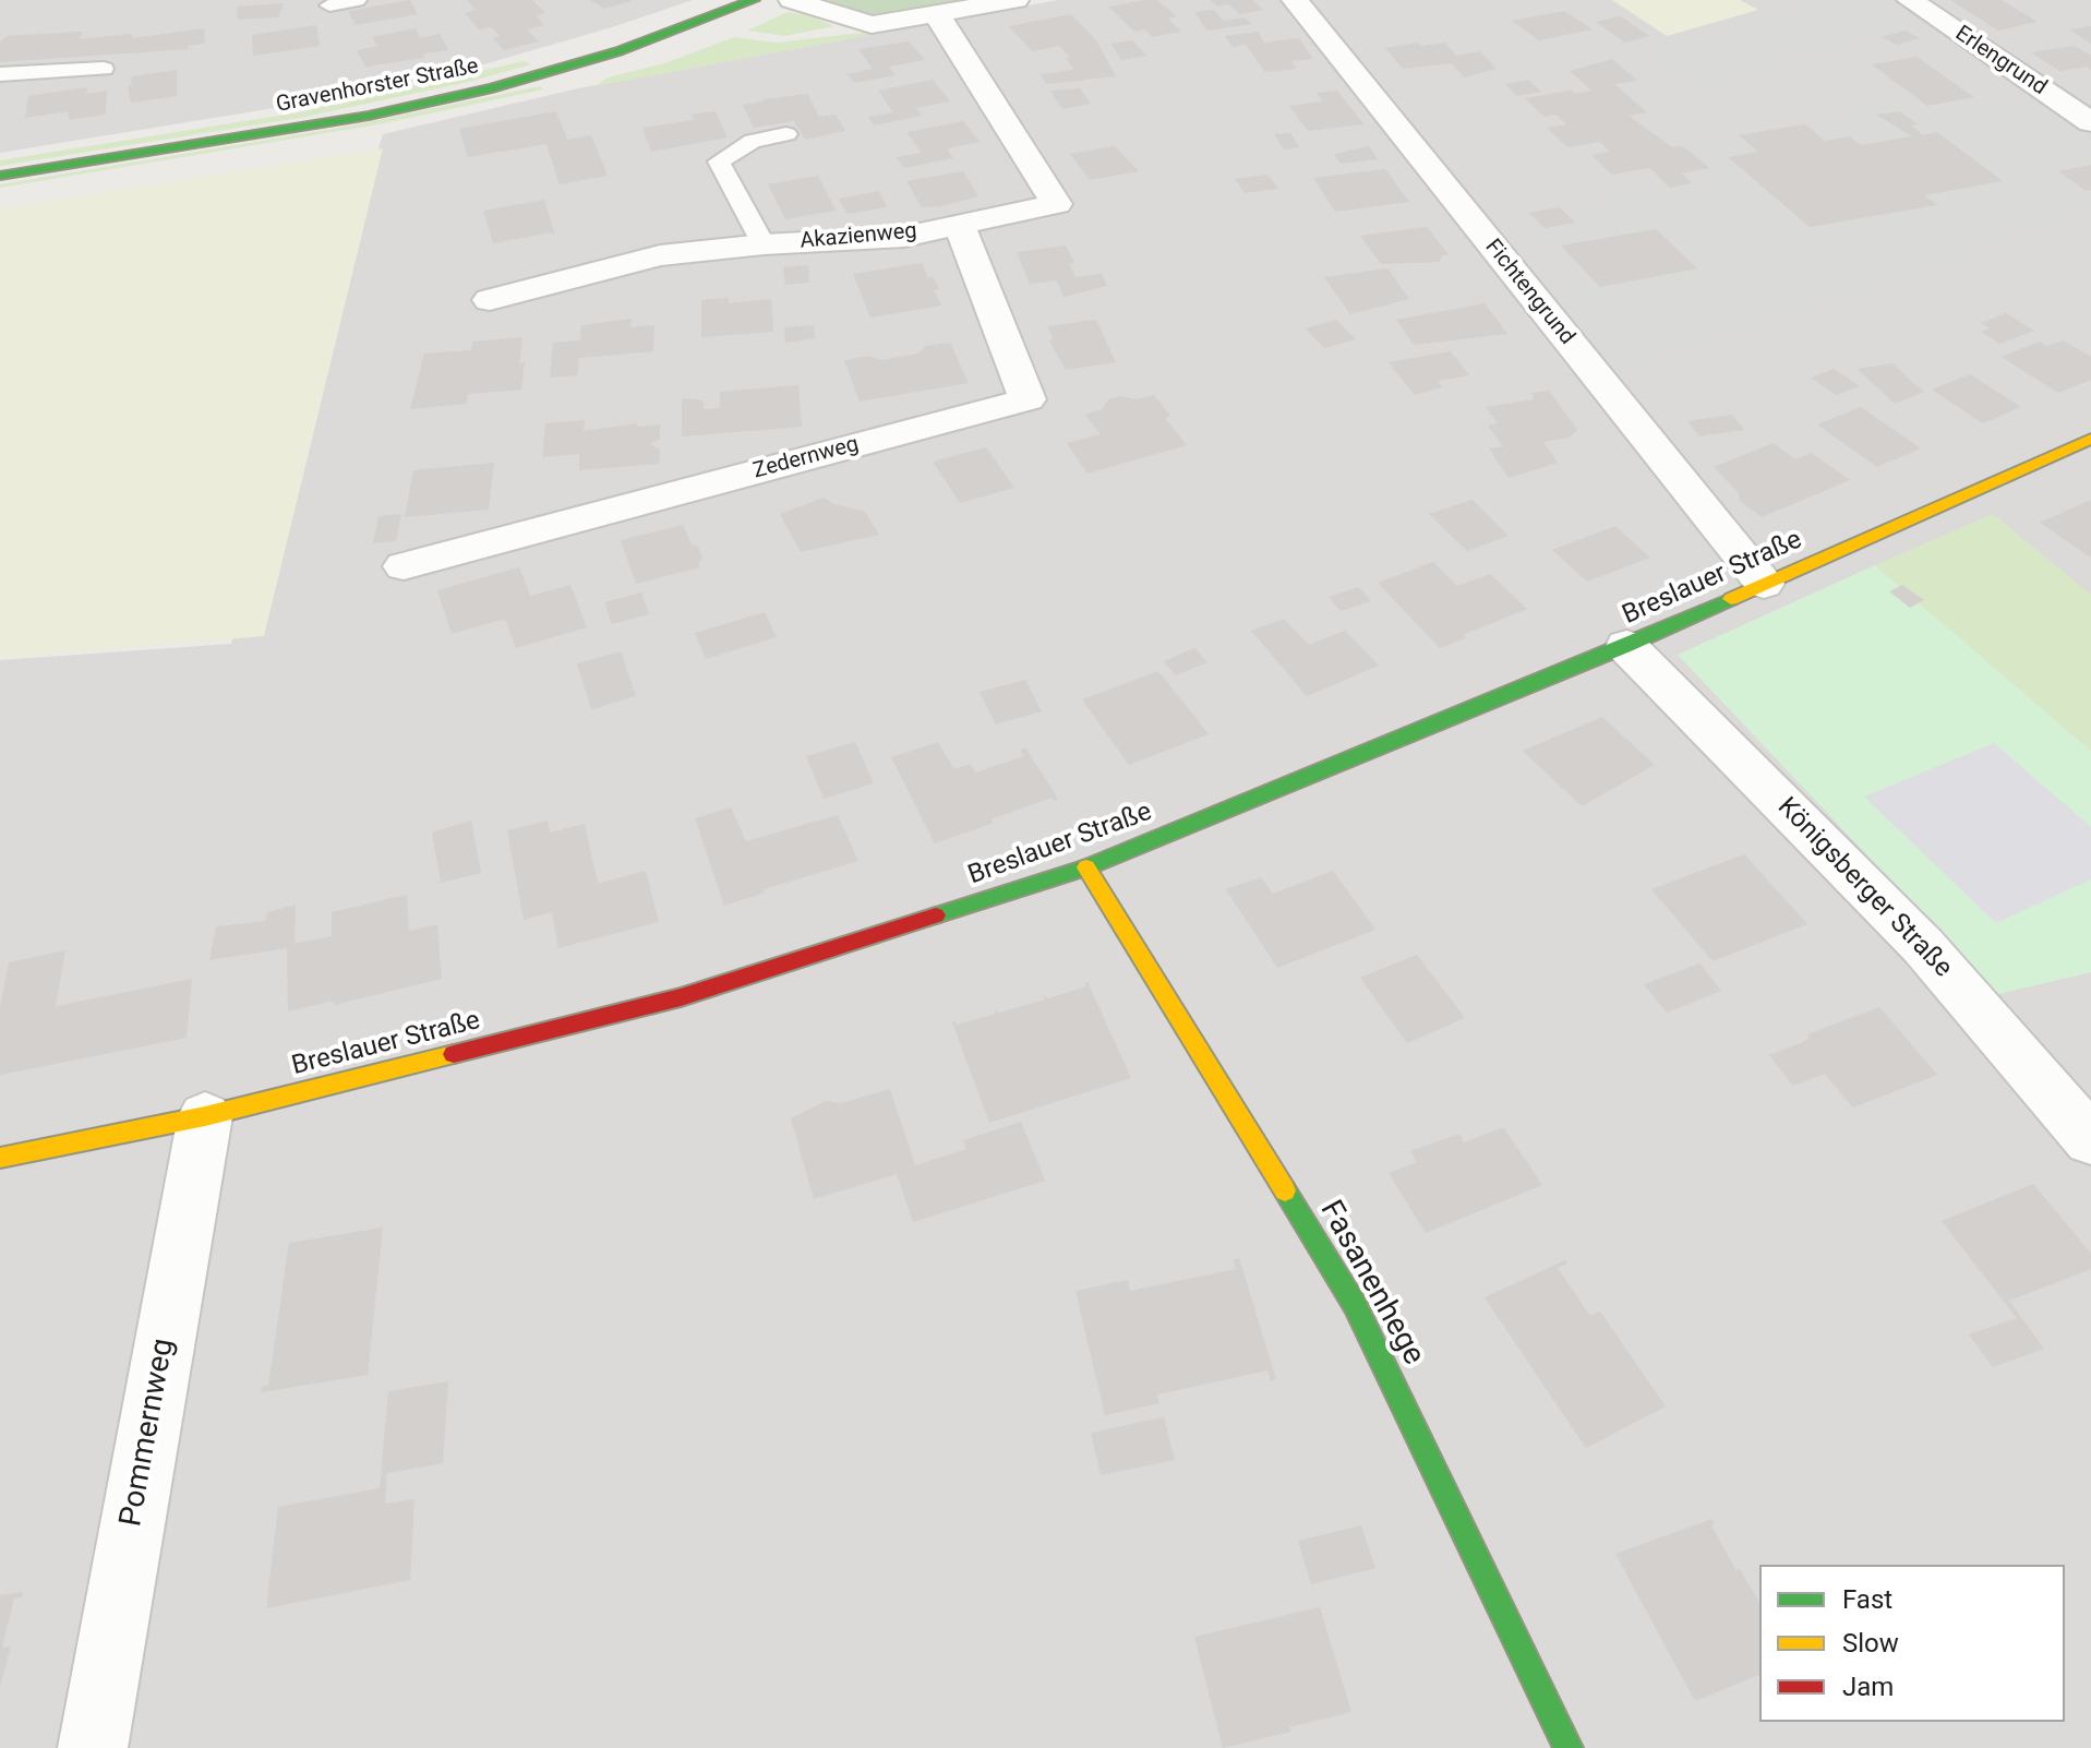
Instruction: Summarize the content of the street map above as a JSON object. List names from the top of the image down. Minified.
{"streets":{"street":["Erlengrund","Gravenhorster Straße","Akazienweg","Fichtengrund","Zedernweg","Breslauer Straße","Königsberger Straße","Fasanenhege","Pommernweg"]},"crossings":[["Akazienweg","Zedernweg"],["Fichtengrund","Breslauer Straße"],["Breslauer Straße","Königsberger Straße"],["Breslauer Straße","Fasanenhege"],["Breslauer Straße","Pommernweg"]],"legend":["Fast","Slow","Jam"]}
